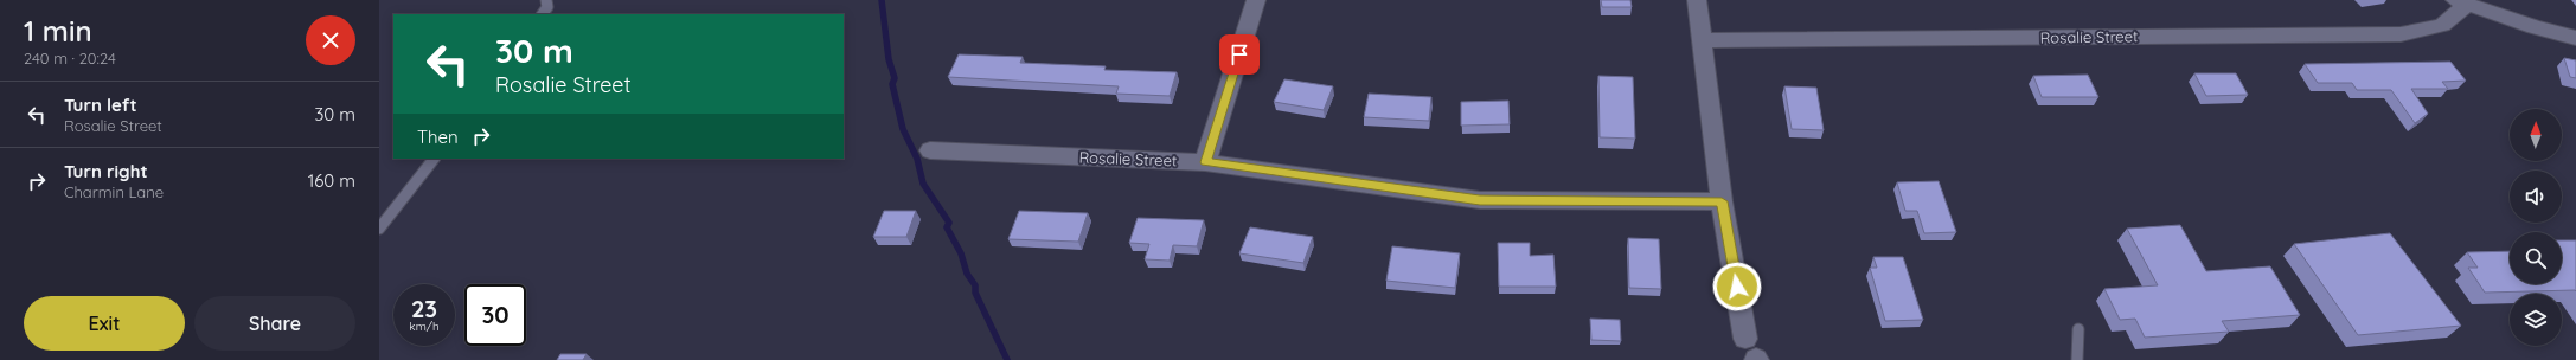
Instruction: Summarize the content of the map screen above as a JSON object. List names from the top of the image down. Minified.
{"streets":{"street":["Rosalie Street"]},"north":"top","page":{"heading":["1 min","240 m · 20:24"],"turn":["30 m","Rosalie Street"],"list":[{"name":"Turn left","note":"Rosalie Street","value":"30 m"},{"name":"Turn right","note":"Charmin Lane","value":"160 m"}],"then":"Then","speed":"23 km/h","limit":"30","buttons":["Exit","Share"]}}
